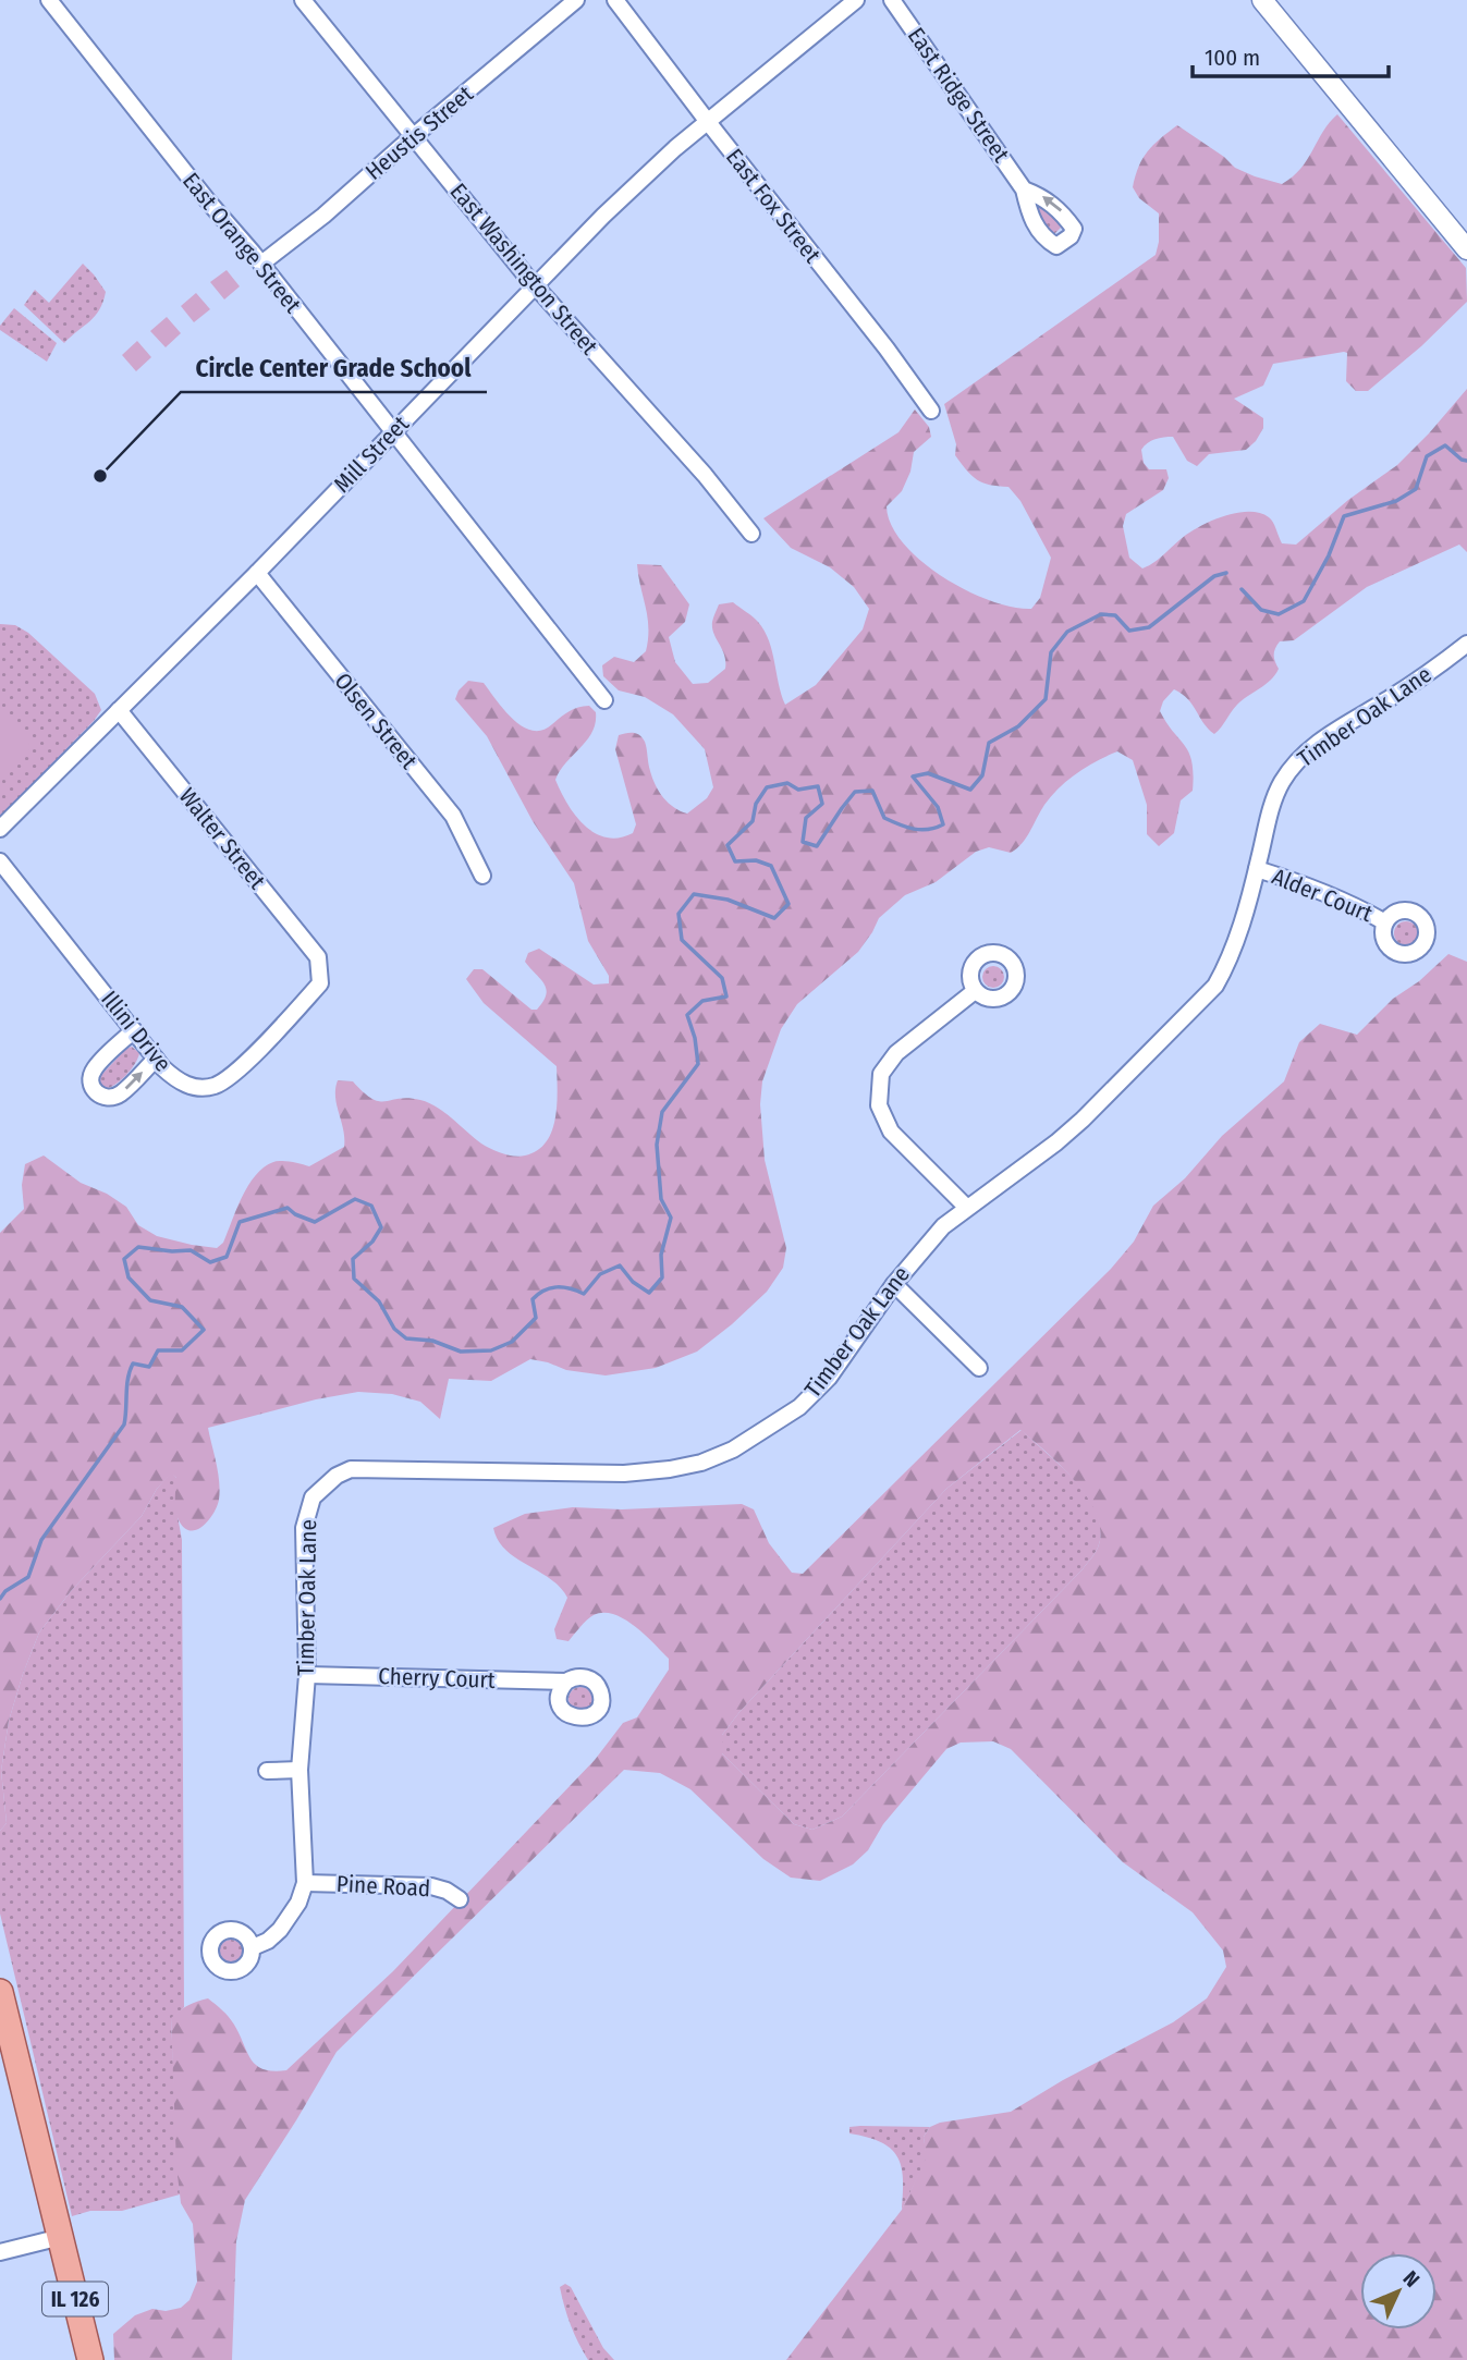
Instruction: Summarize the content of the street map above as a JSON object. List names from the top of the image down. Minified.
{"streets":{"main road":["IL 126"],"street":["East Ridge Street","Heustis Street","East Fox Street","East Orange Street","East Washington Street","Mill Street","Timber Oak Lane","Olsen Street","Walter Street","Alder Court","Illini Drive","Cherry Court","Pine Road"]},"crossings":[["Heustis Street","East Orange Street"],["Heustis Street","East Washington Street"],["East Fox Street","Mill Street"],["East Orange Street","Mill Street"],["East Washington Street","Mill Street"],["Mill Street","Olsen Street"],["Mill Street","Walter Street"],["Timber Oak Lane","Alder Court"],["Timber Oak Lane","Cherry Court"],["Timber Oak Lane","Pine Road"],["Walter Street","Illini Drive"]],"places":["Circle Center Grade School"],"scale_bar":"100 m","north":"top right"}
